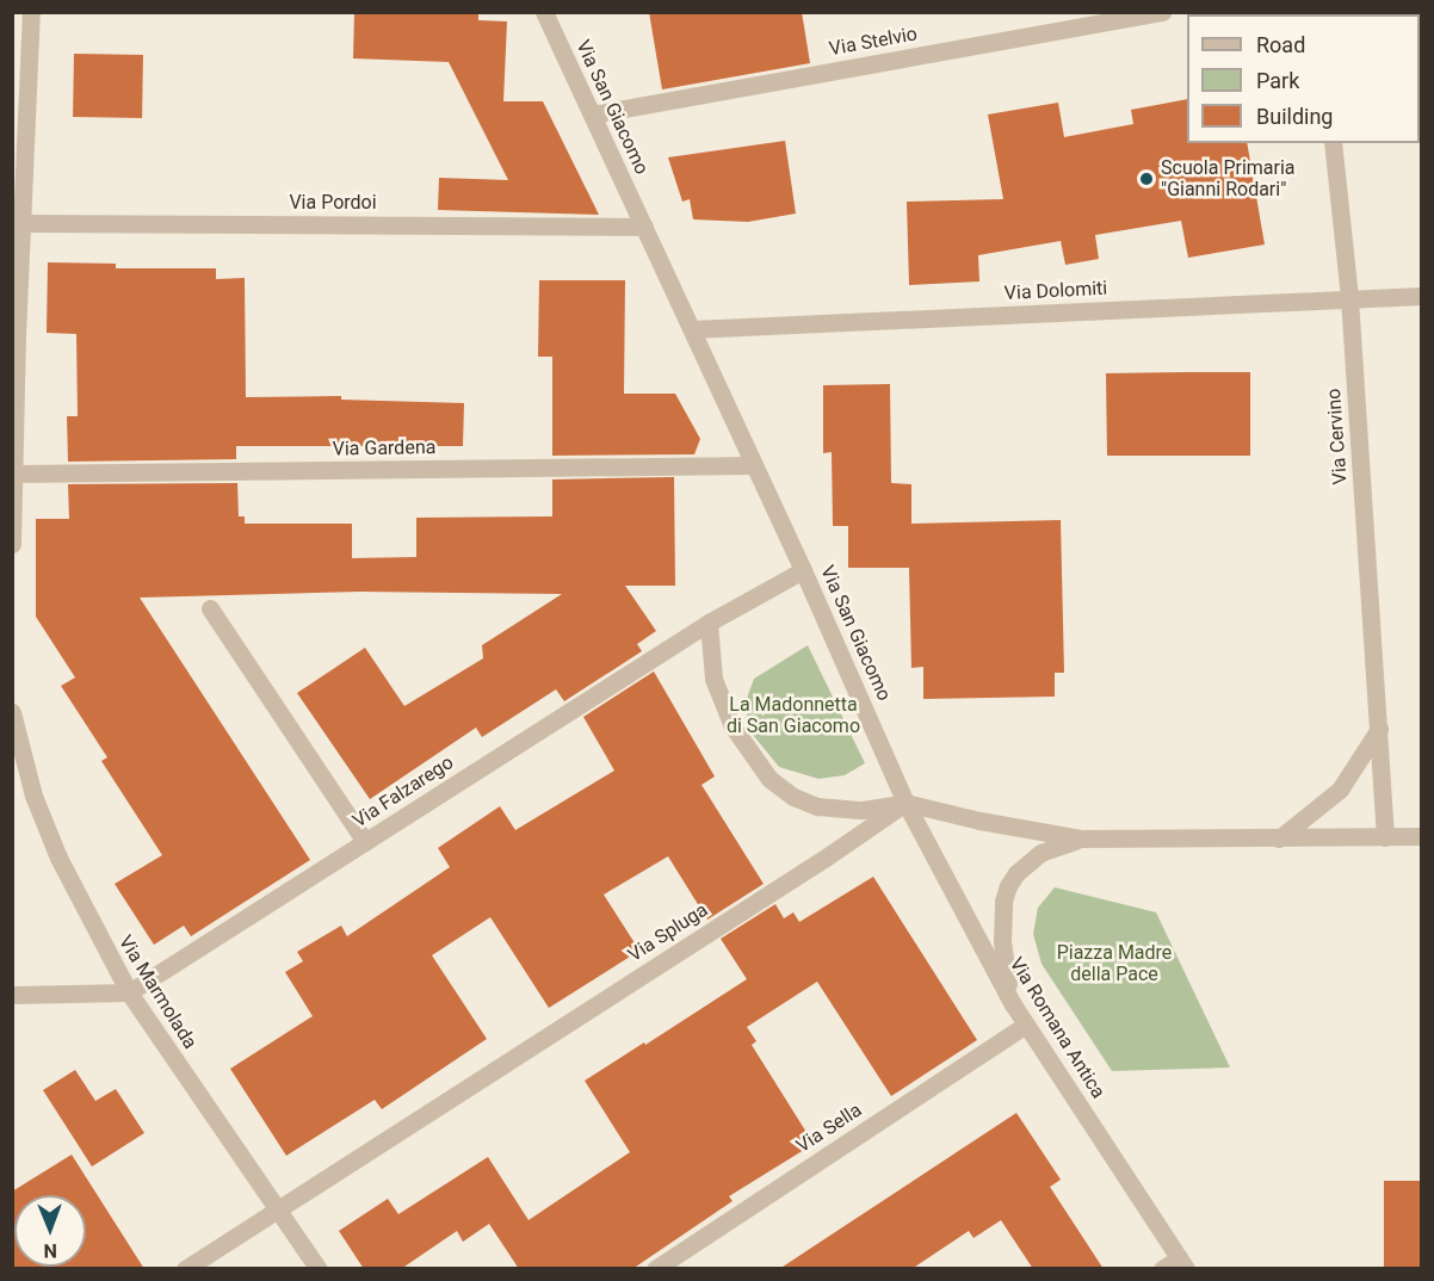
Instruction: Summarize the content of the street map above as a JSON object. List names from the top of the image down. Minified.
{"streets":{"street":["Via Stelvio","Via San Giacomo","Via Pordoi","Via Dolomiti","Via Cervino","Via Gardena","Via Falzarego","Via Spluga","Via Marmolada","Via Romana Antica","Via Sella"]},"crossings":[["Via Stelvio","Via San Giacomo"],["Via San Giacomo","Via Pordoi"],["Via San Giacomo","Via Dolomiti"],["Via San Giacomo","Via Gardena"],["Via San Giacomo","Via Falzarego"],["Via San Giacomo","Via Spluga"],["Via San Giacomo","Via Romana Antica"],["Via Dolomiti","Via Cervino"],["Via Falzarego","Via Marmolada"],["Via Spluga","Via Marmolada"],["Via Spluga","Via Romana Antica"],["Via Romana Antica","Via Sella"]],"parks":["La Madonnetta di San Giacomo","Piazza Madre della Pace"],"places":["Scuola Primaria \"Gianni Rodari\""],"legend":["Road","Park","Building"],"north":"bottom"}
